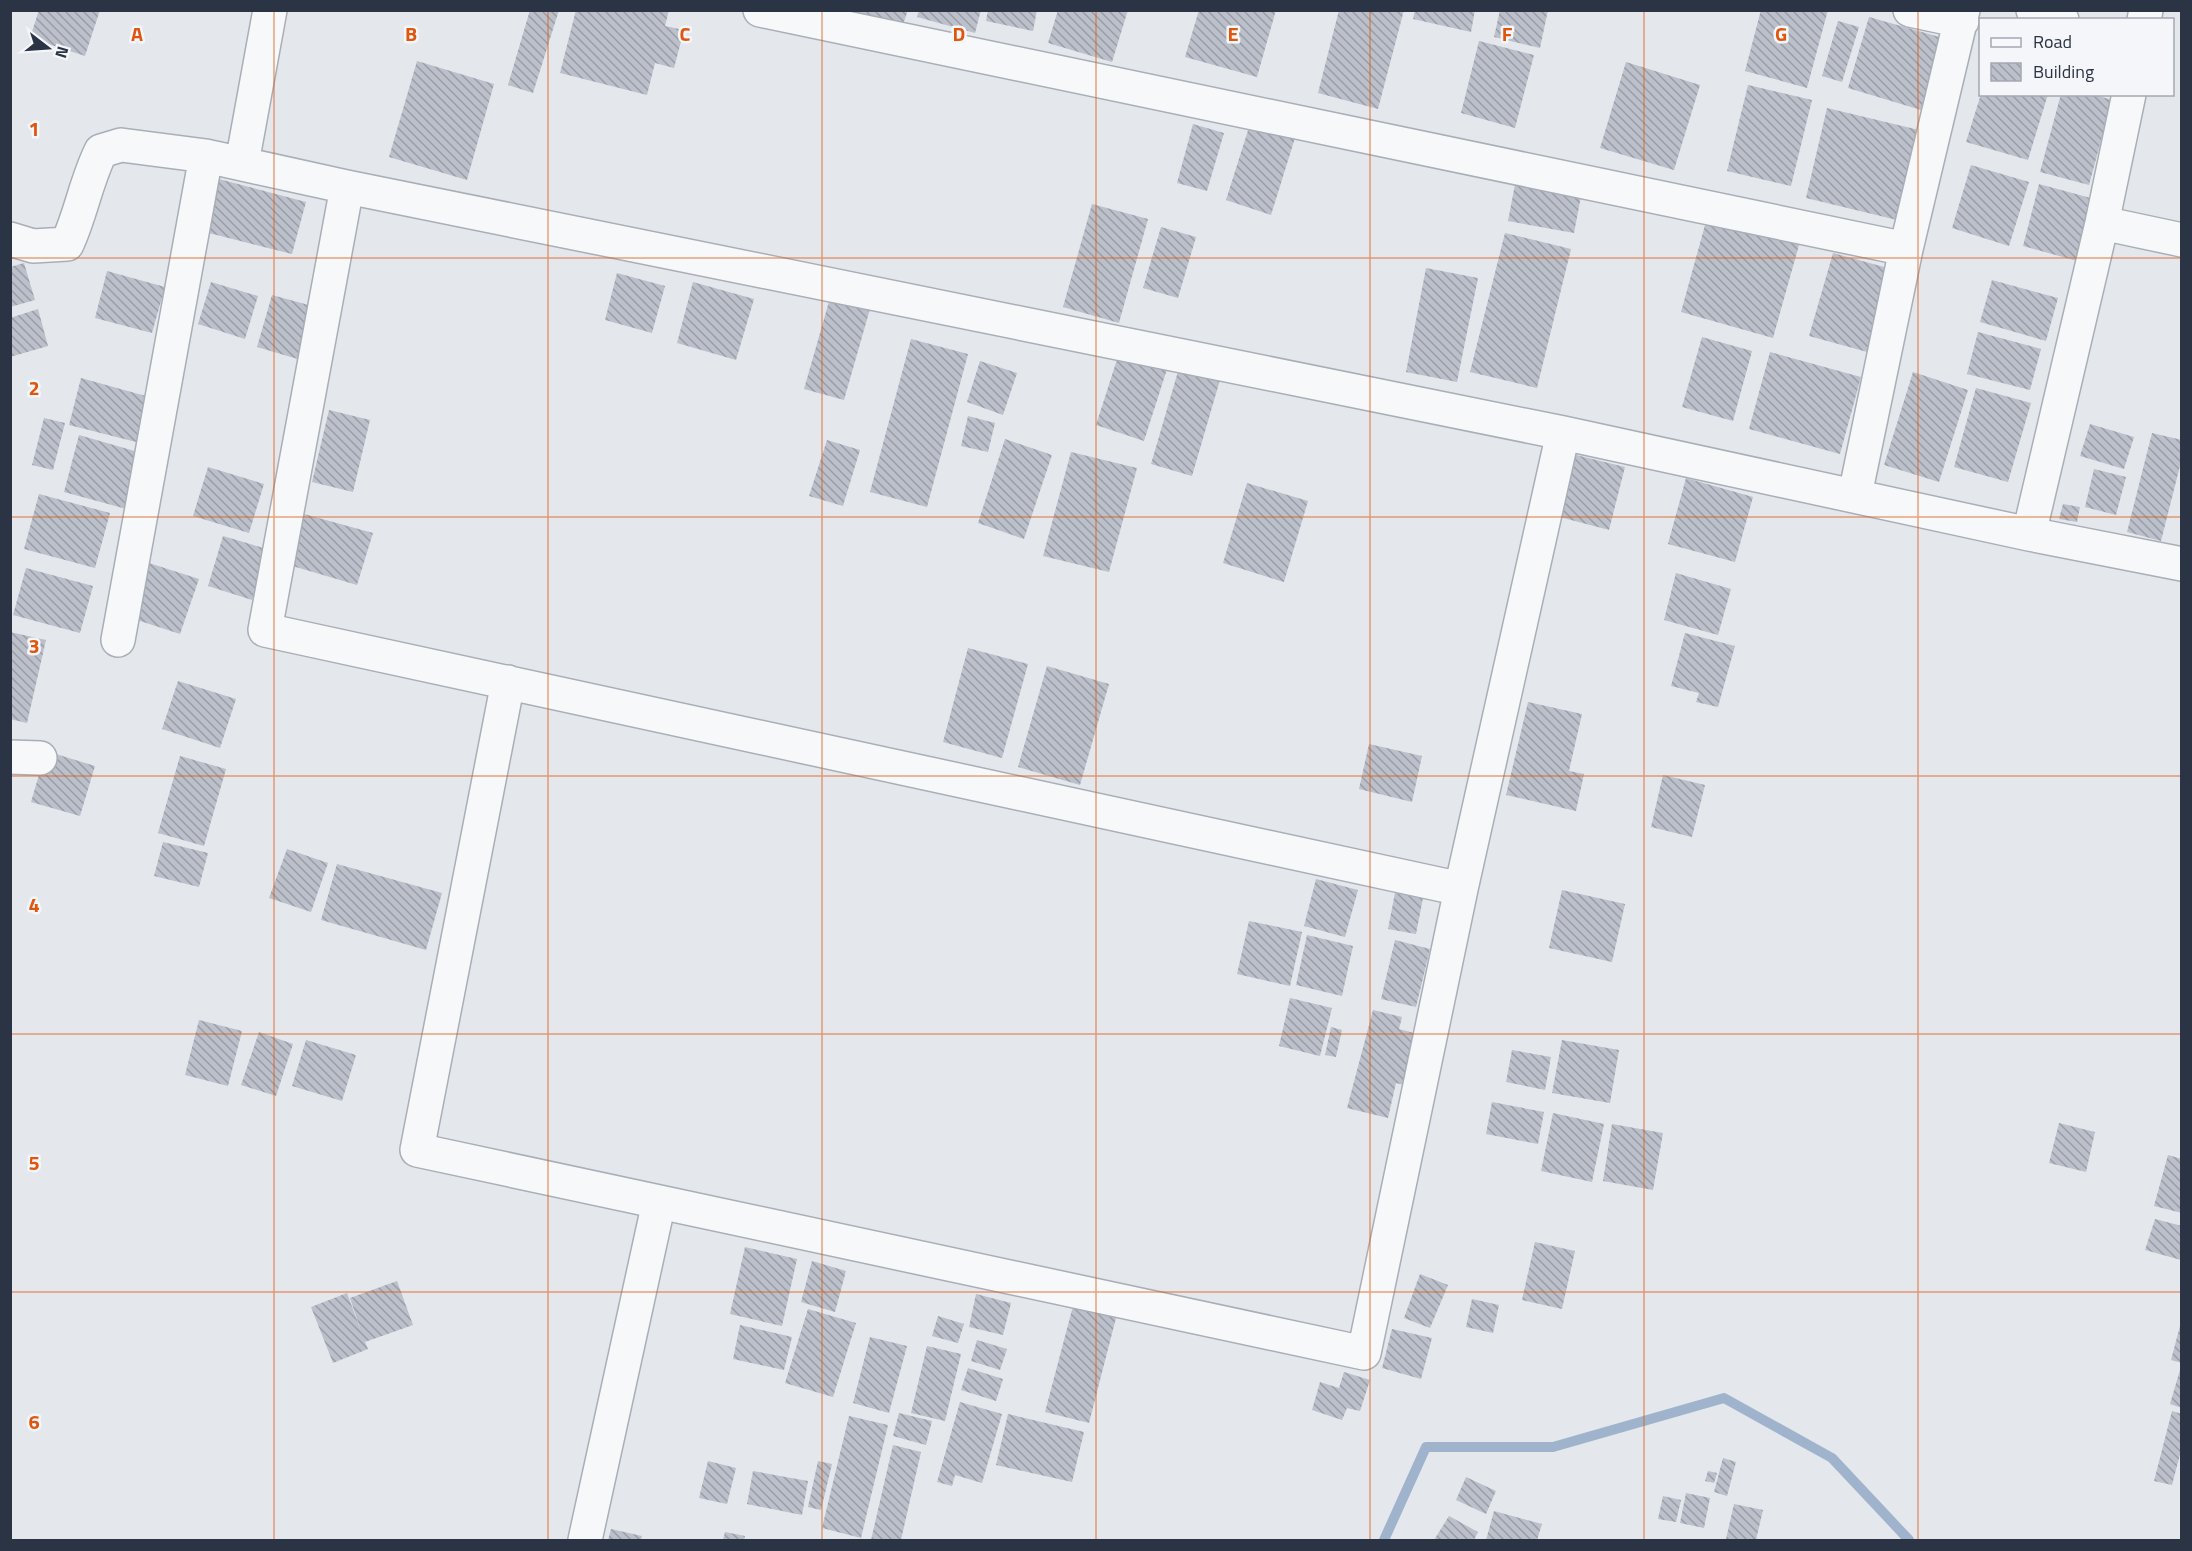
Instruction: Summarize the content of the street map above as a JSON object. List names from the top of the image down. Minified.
{"legend":["Road","Building"],"north":"right","grid":{"columns":["A","B","C","D","E","F","G"],"rows":["1","2","3","4","5","6"]}}
